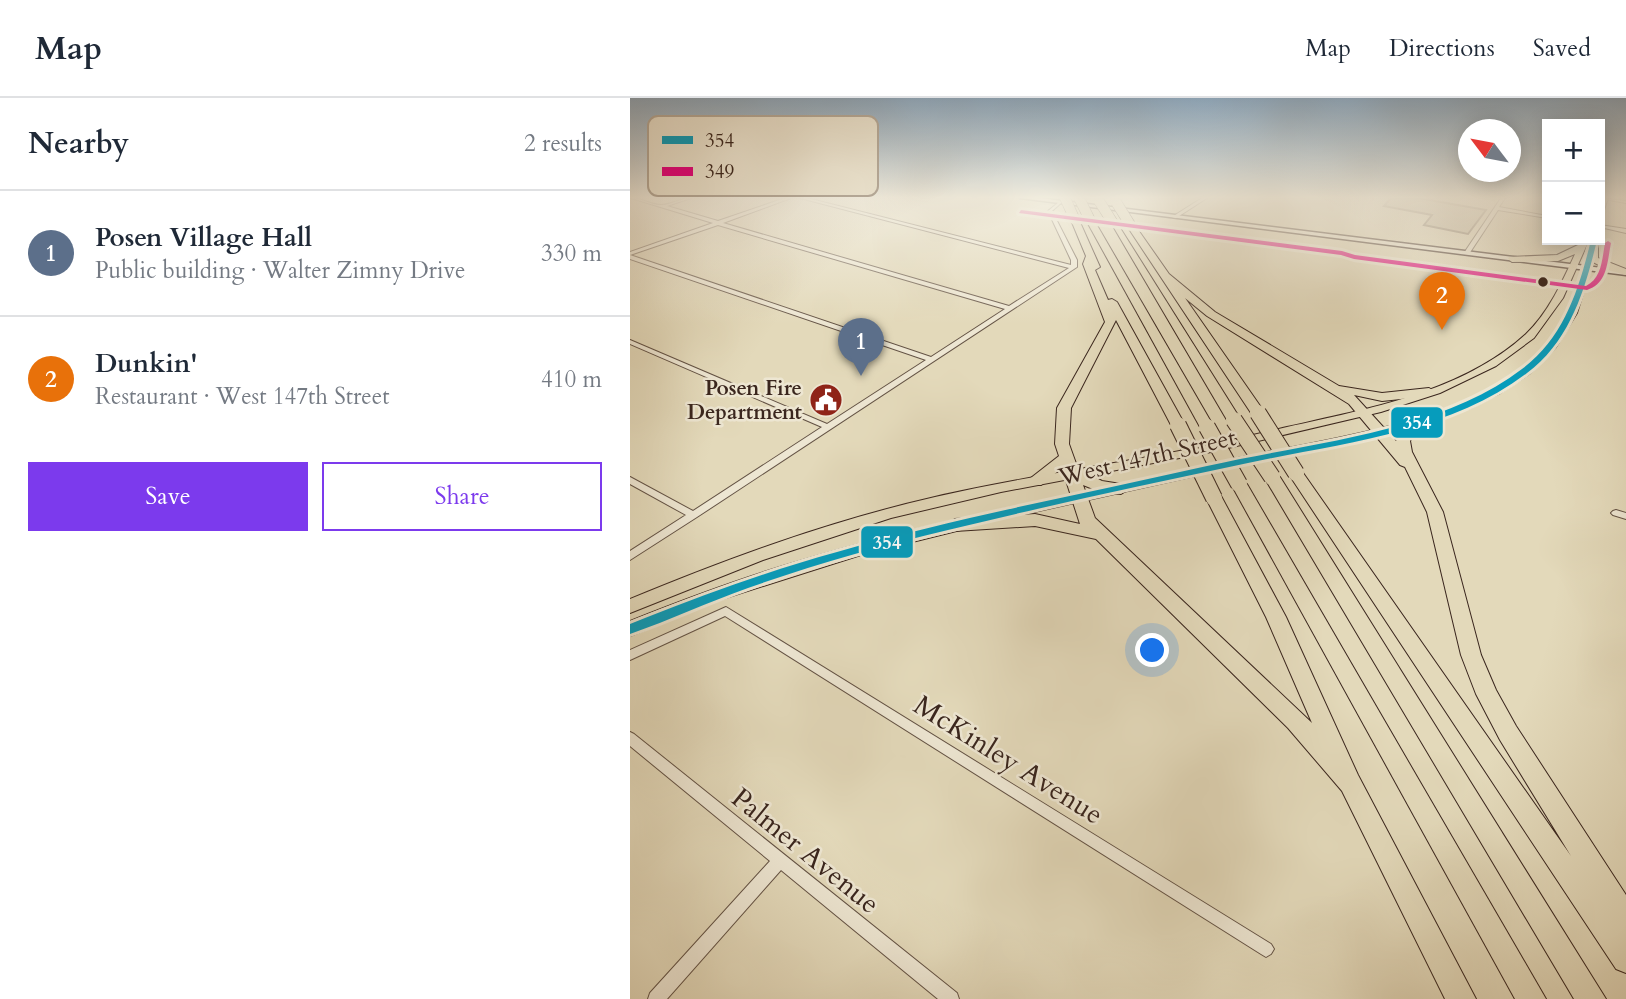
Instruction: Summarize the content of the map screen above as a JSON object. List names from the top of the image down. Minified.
{"streets":{"main road":["West 147th Street"],"street":["McKinley Avenue","Palmer Avenue"]},"places":{"public building":["Posen Fire Department"]},"lines":["transit line 349","transit line 354"],"legend":["354","349"],"north":"top left","page":{"header":"Map","nav":["Map","Directions","Saved"],"heading":["Nearby","2 results"],"map_buttons":["+","−"],"list":[{"mark":"1","name":"Posen Village Hall","note":"Public building · Walter Zimny Drive","value":"330 m"},{"mark":"2","name":"Dunkin'","note":"Restaurant · West 147th Street","value":"410 m"}],"pins":["2","1"],"buttons":["Save","Share"]}}
